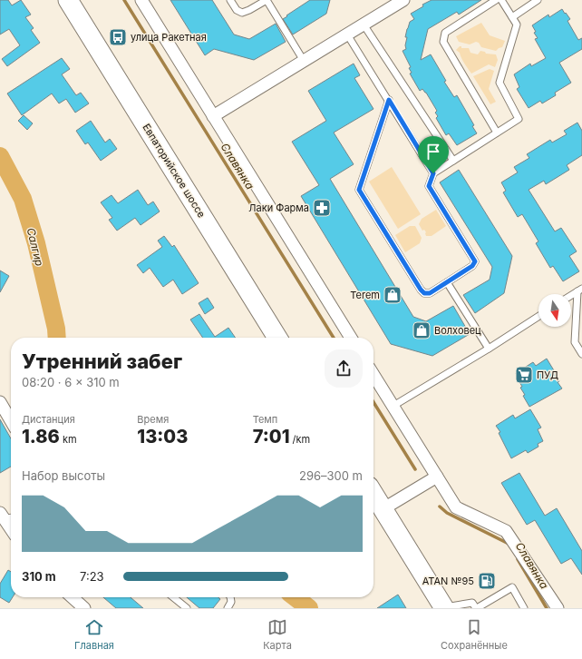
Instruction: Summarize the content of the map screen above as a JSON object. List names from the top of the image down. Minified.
{"streets":{"main road":["Евпаторийское шоссе"]},"water":["Славянка","Салгир"],"places":{"bus stop":["улица Ракетная"],"pharmacy":["Лаки Фарма"],"shop":["Terem","Волховец"],"supermarket":["ПУД"],"fuel station":["ATAN №95"]},"north":"bottom","page":{"heading":["Утренний забег","08:20 · 6 × 310 m"],"stats":[["Дистанция","1.86 km"],["Время","13:03"],["Темп","7:01 /km"]],"chart":["Набор высоты","296–300 m"],"list":[{"name":"310 m","note":"7:23"}],"tabs":["Главная","Карта","Сохранённые"]}}
